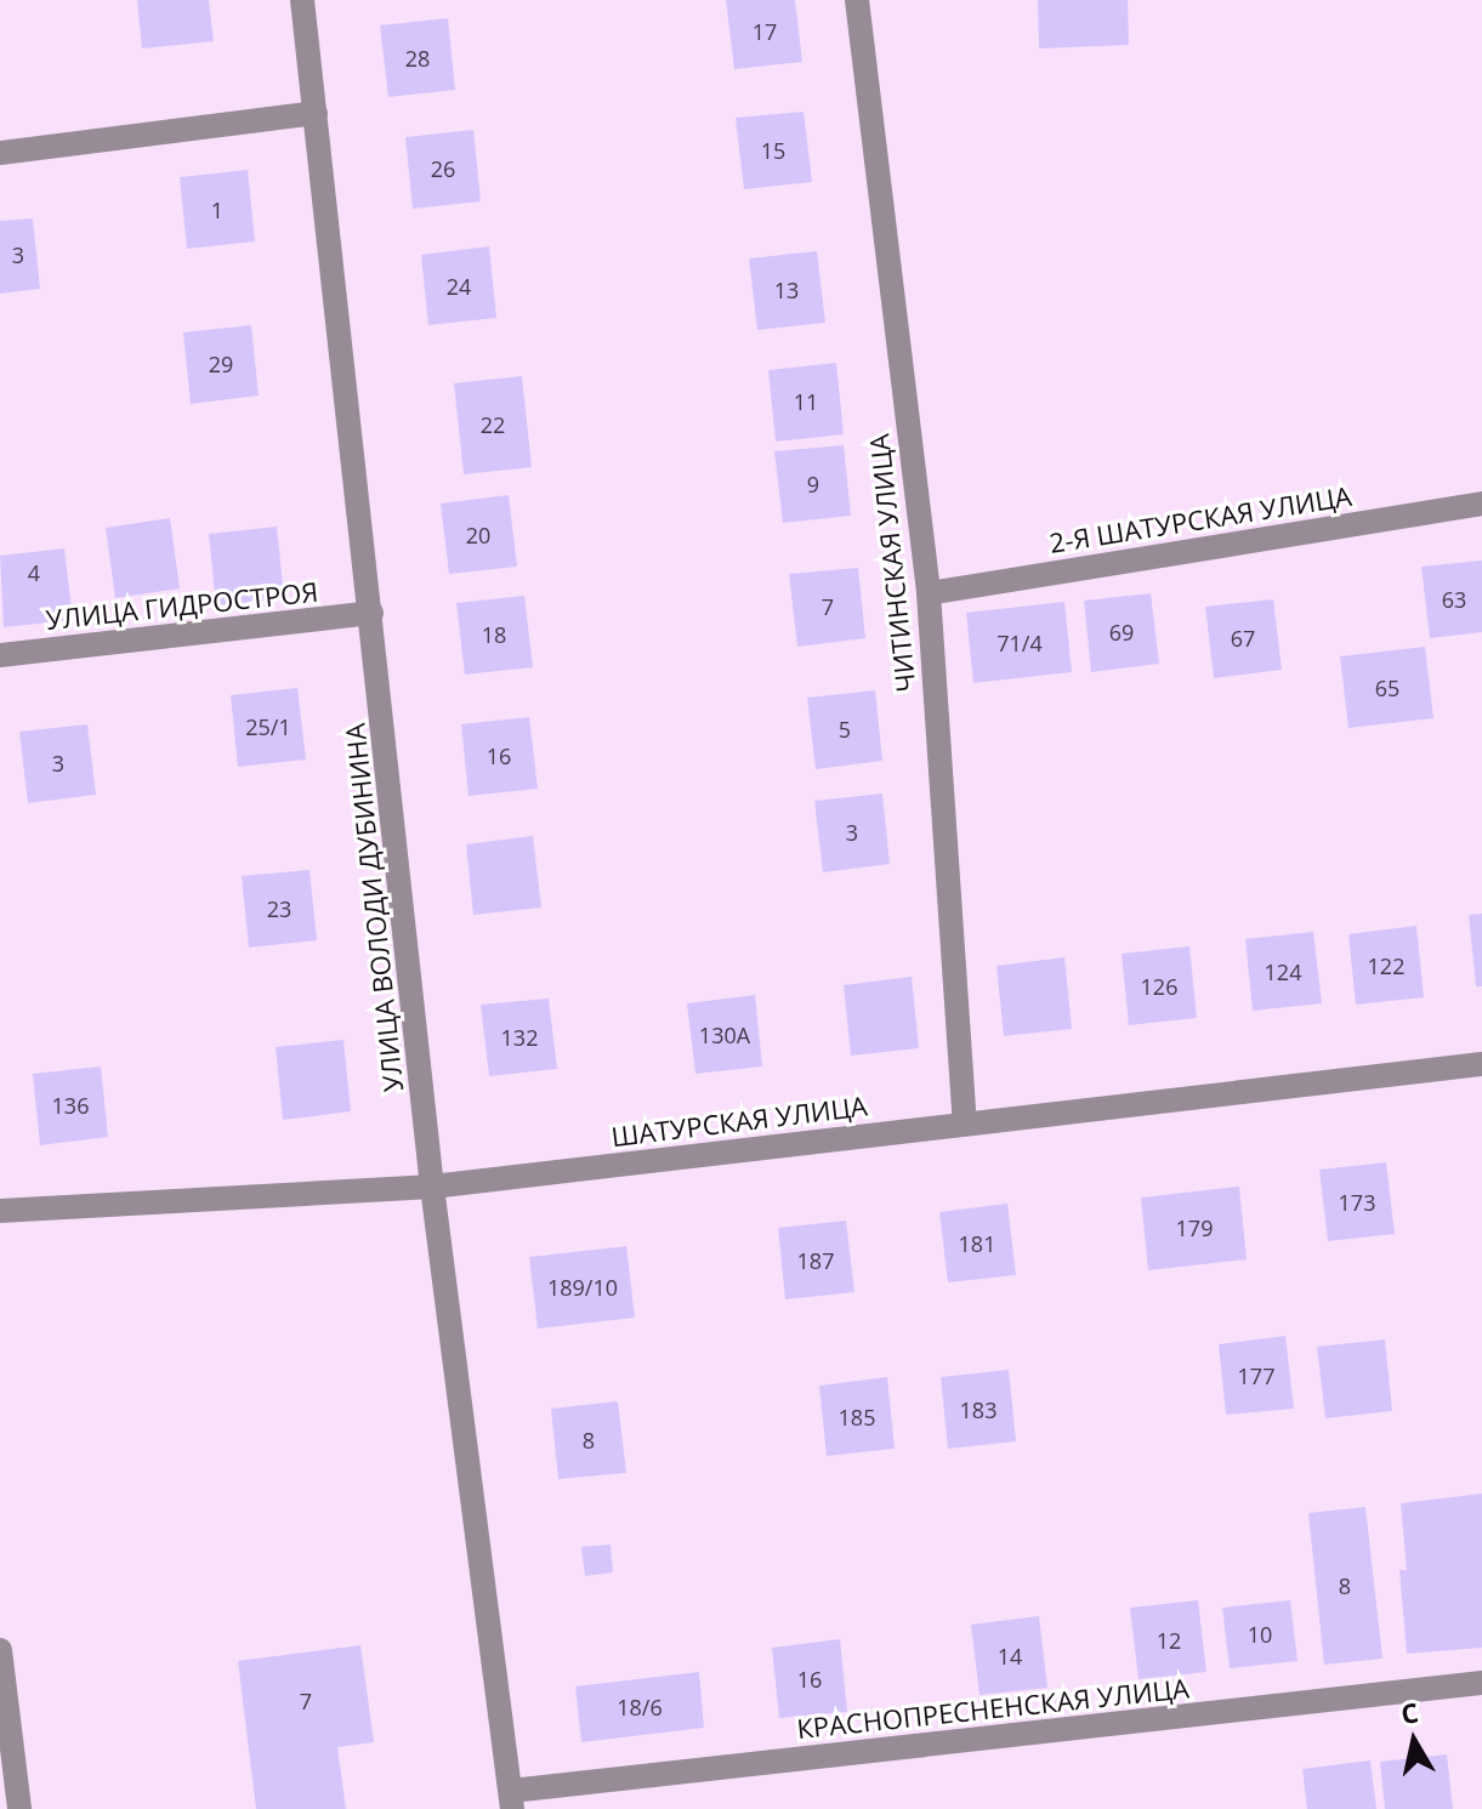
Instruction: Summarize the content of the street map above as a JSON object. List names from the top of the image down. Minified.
{"streets":{"street":["2-Я ШАТУРСКАЯ УЛИЦА","ЧИТИНСКАЯ УЛИЦА","УЛИЦА ГИДРОСТРОЯ","УЛИЦА ВОЛОДИ ДУБИНИНА","ШАТУРСКАЯ УЛИЦА","КРАСНОПРЕСНЕНСКАЯ УЛИЦА"]},"crossings":[["2-Я ШАТУРСКАЯ УЛИЦА","ЧИТИНСКАЯ УЛИЦА"],["ЧИТИНСКАЯ УЛИЦА","ШАТУРСКАЯ УЛИЦА"],["УЛИЦА ГИДРОСТРОЯ","УЛИЦА ВОЛОДИ ДУБИНИНА"],["УЛИЦА ВОЛОДИ ДУБИНИНА","ШАТУРСКАЯ УЛИЦА"],["УЛИЦА ВОЛОДИ ДУБИНИНА","КРАСНОПРЕСНЕНСКАЯ УЛИЦА"]],"house_numbers":["17","28","15","26","1","3","24","13","29","11","22","9","20","4","63","7","69","18","67","71/4","65","25/1","5","16","3","3","23","122","124","126","130А","132","136","173","179","181","187","189/10","177","183","185","8","8","10","12","14","16","7","18/6"],"north":"top"}
